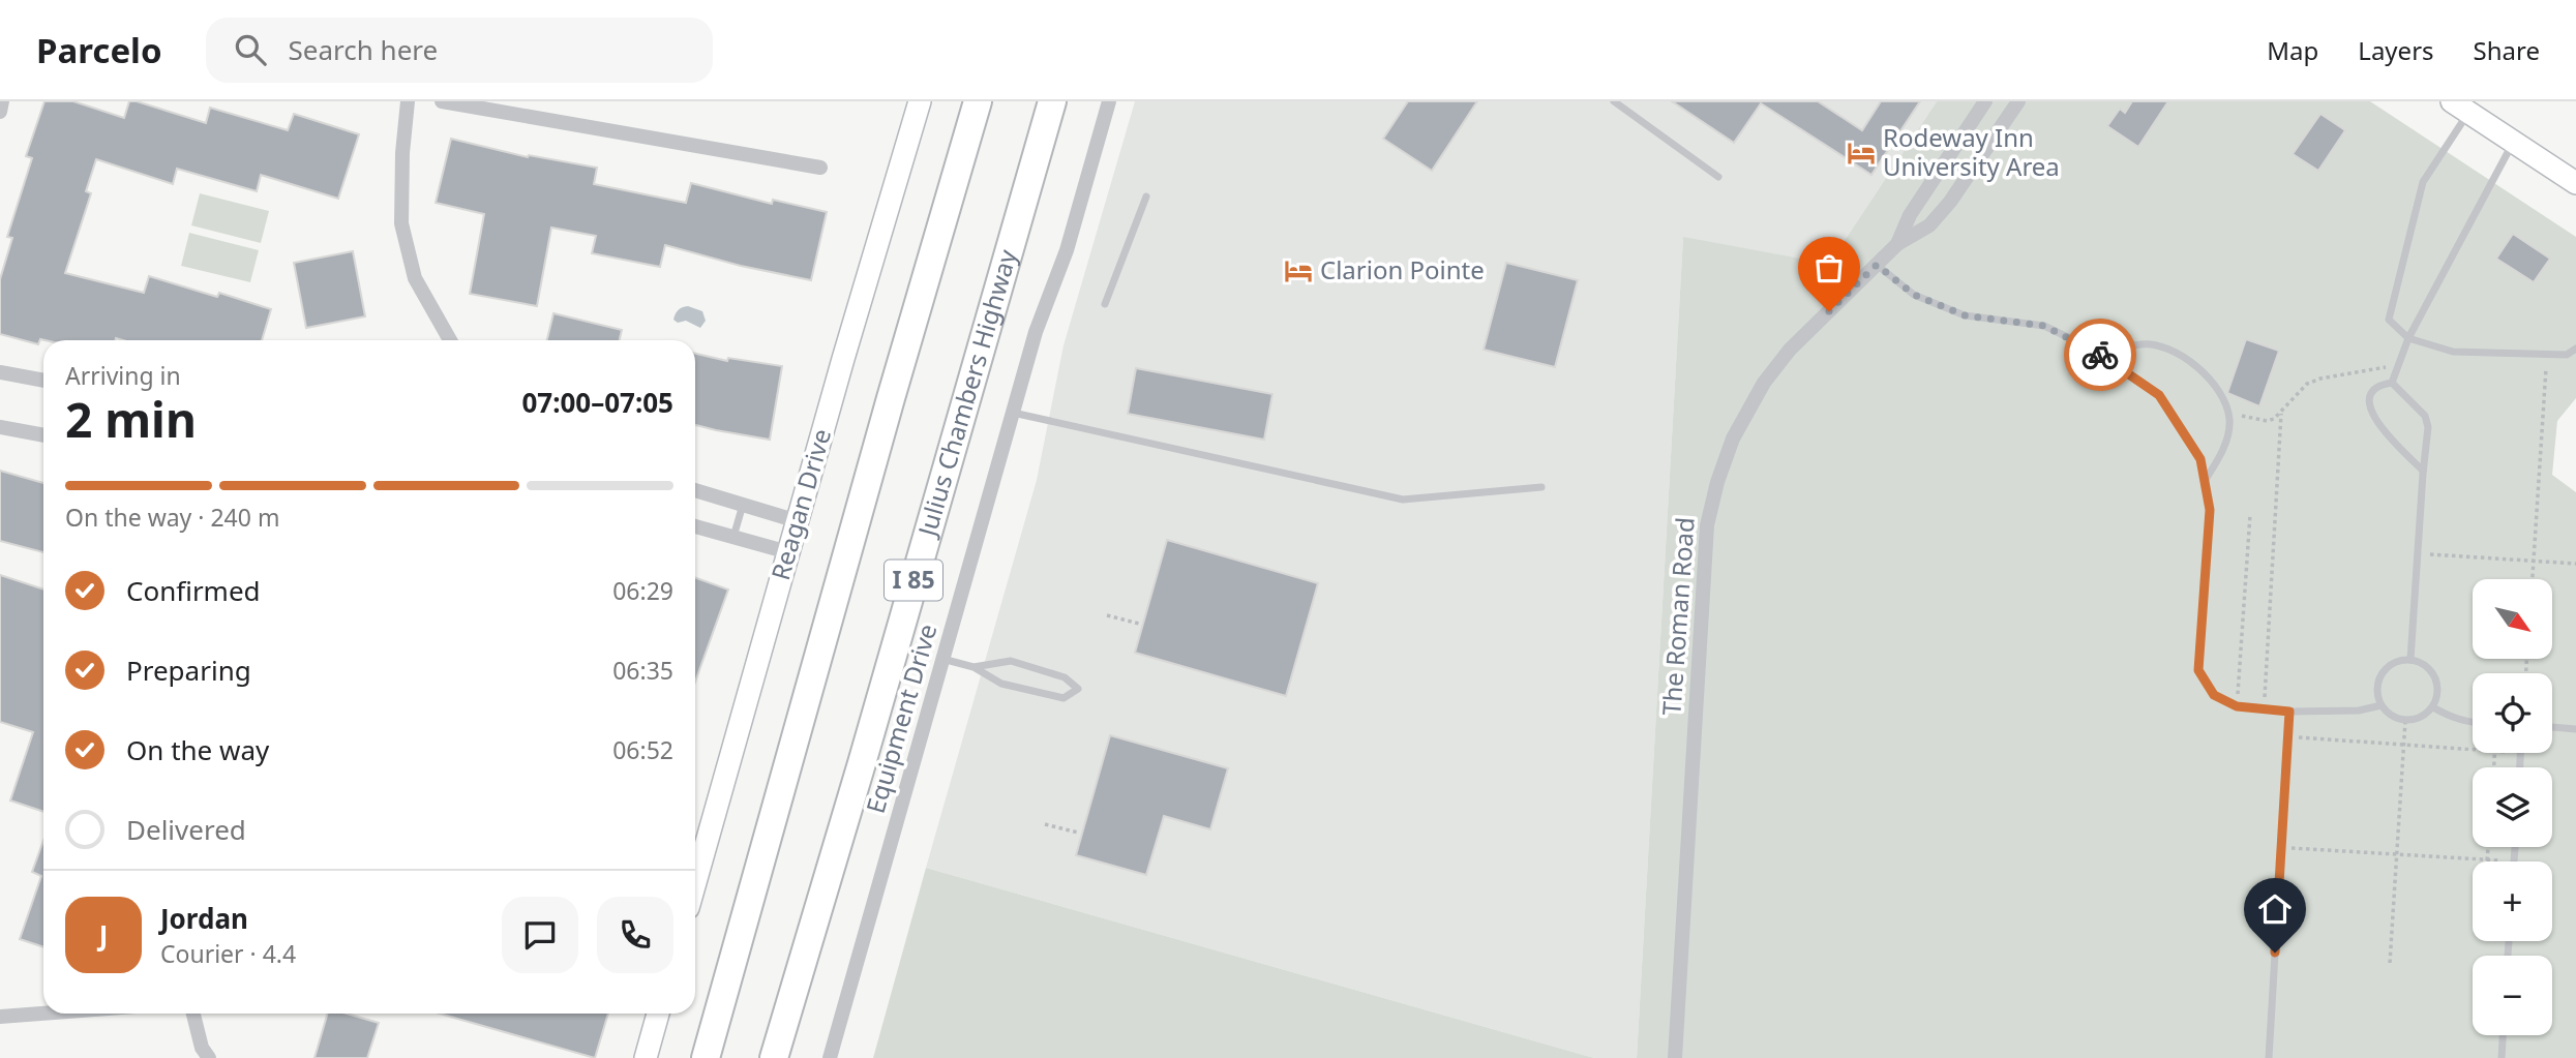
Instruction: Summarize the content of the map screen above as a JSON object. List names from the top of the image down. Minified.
{"streets":{"highway":["Julius Chambers Highway","I 85"],"street":["Reagan Drive","The Roman Road","Equipment Drive"]},"places":{"hotel":["Rodeway Inn University Area","Clarion Pointe"]},"north":"bottom right","page":{"header":"Parcelo","search":"Search here","nav":["Map","Layers","Share"],"heading":["2 min","Arriving in","07:00–07:05"],"panel":["Jordan","Courier · 4.4"],"bar":"On the way · 240 m","list":[["Confirmed","06:29"],["Preparing","06:35"],["On the way","06:52"],"Delivered"],"map_buttons":["+","−"],"round":"J"}}
